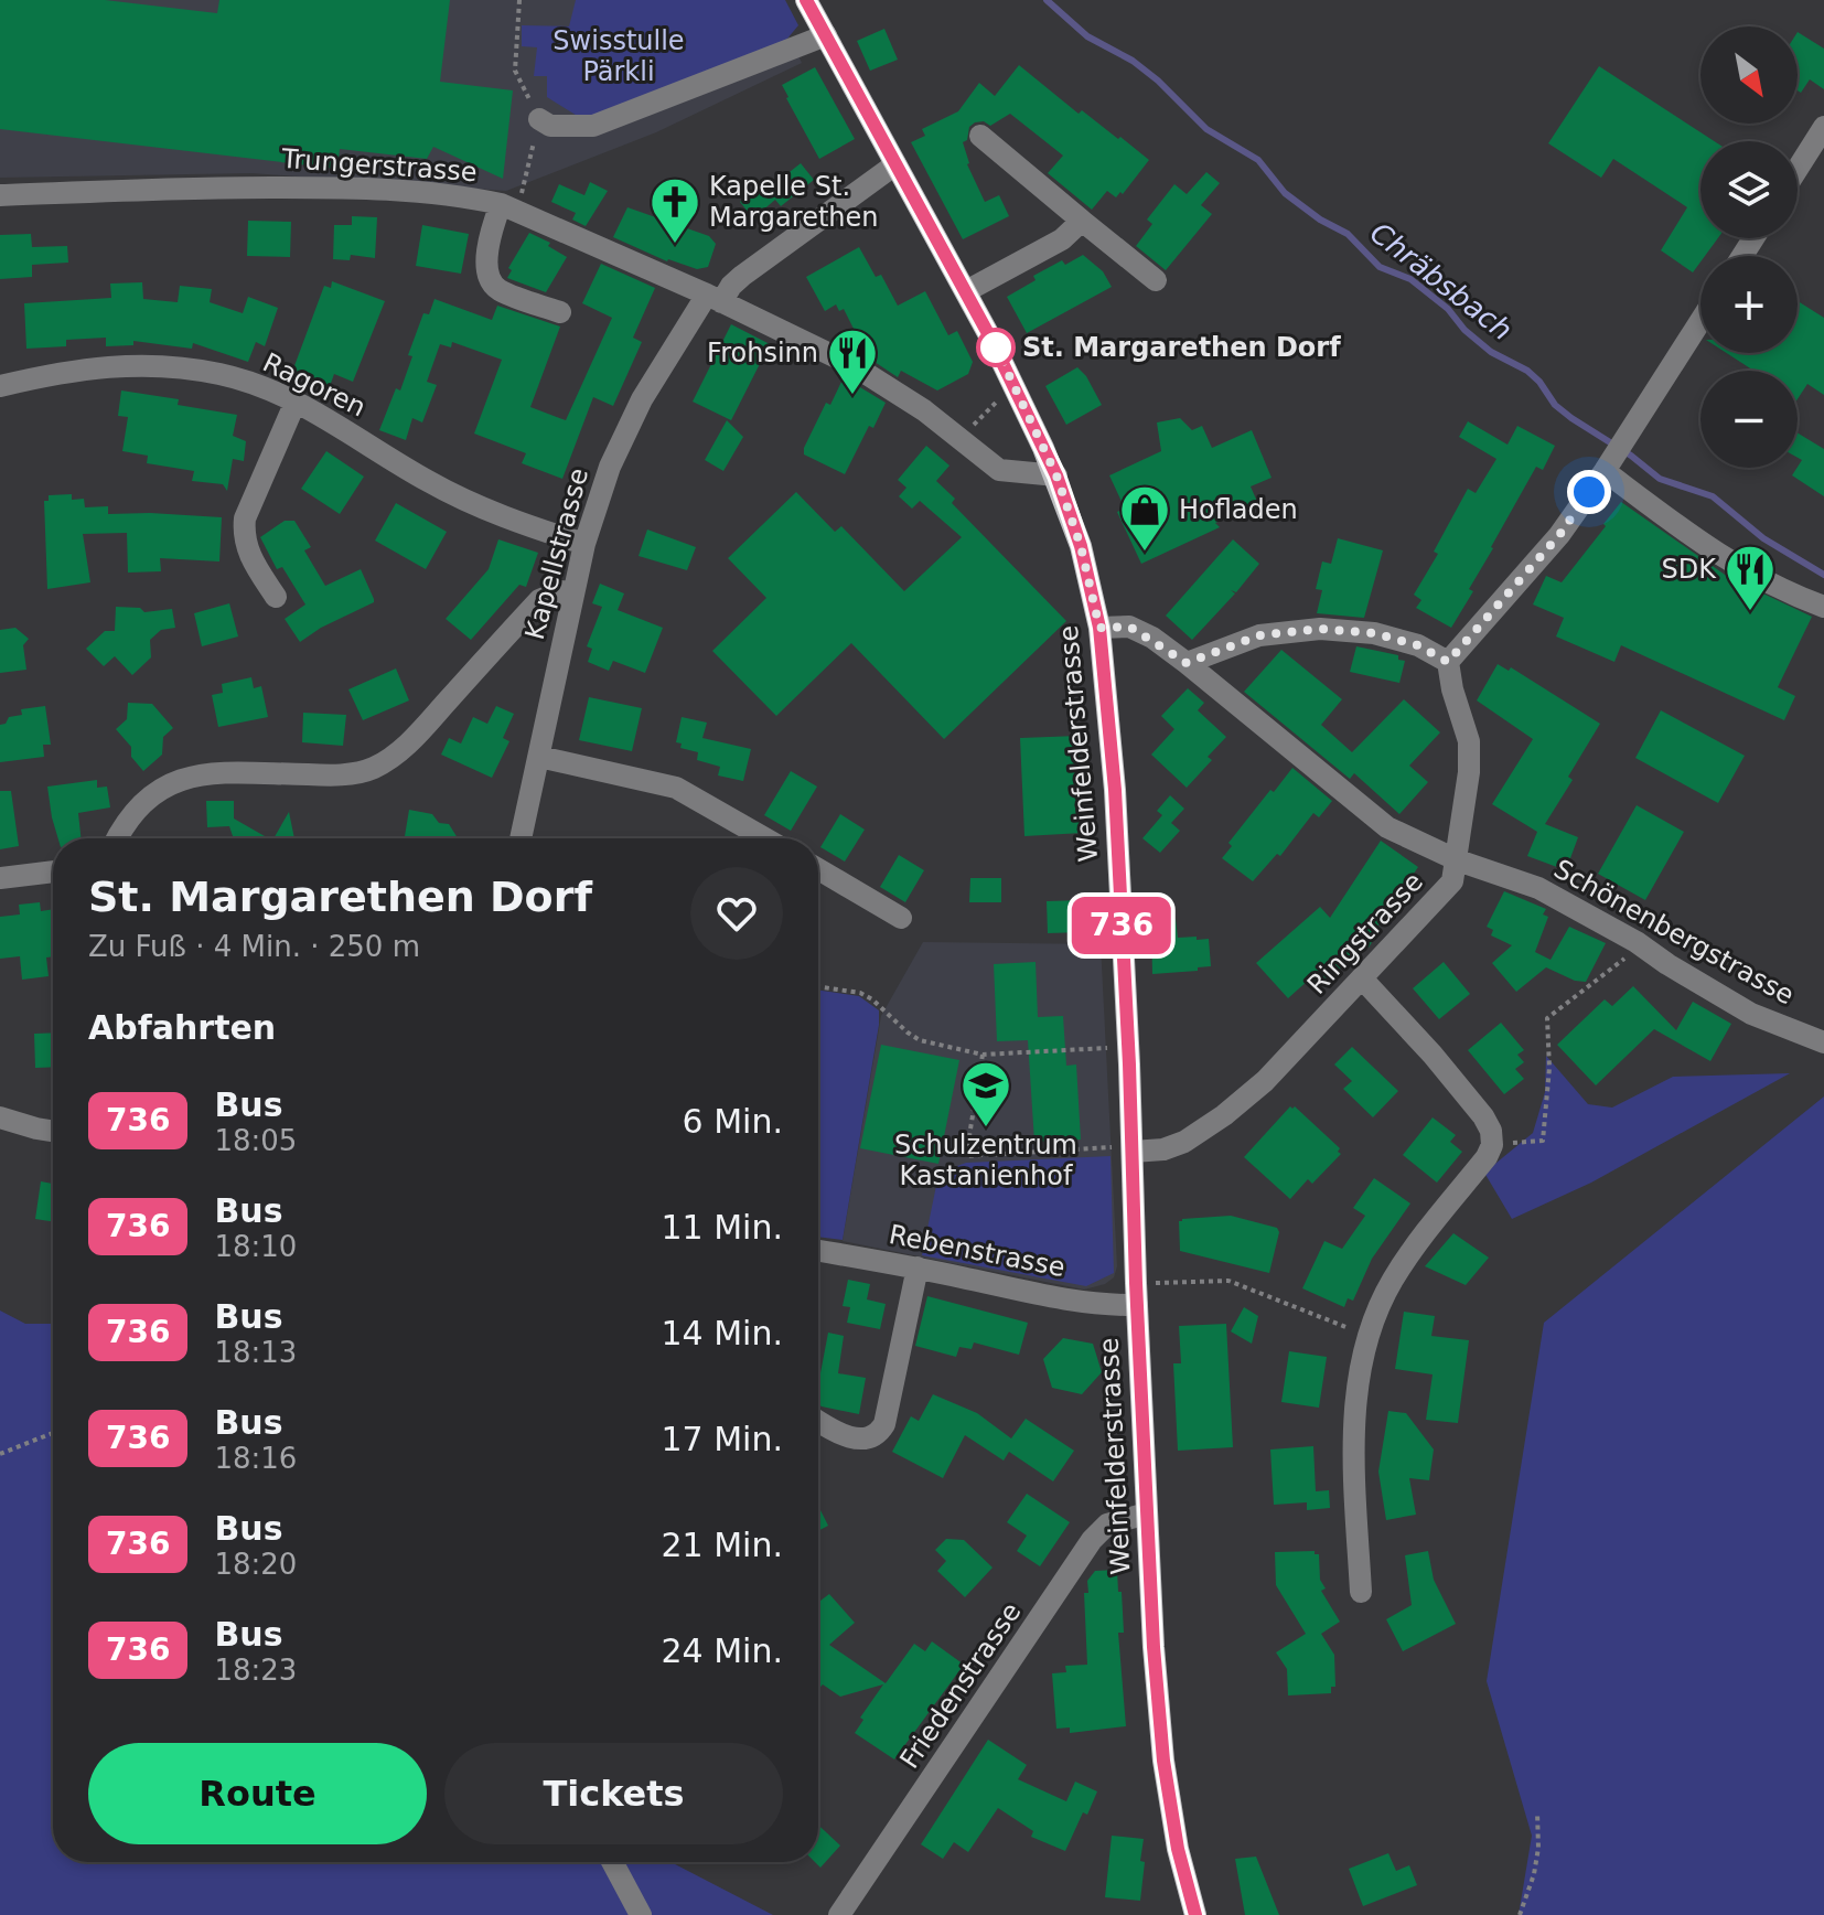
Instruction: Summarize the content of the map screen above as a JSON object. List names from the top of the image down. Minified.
{"streets":{"main road":["Weinfelderstrasse"],"street":["Trungerstrasse","Ragoren","Kapellstrasse","Schönenbergstrasse","Ringstrasse","Rebenstrasse","Friedenstrasse"]},"crossings":[["Trungerstrasse","Kapellstrasse"],["Trungerstrasse","Weinfelderstrasse"],["Ragoren","Kapellstrasse"],["Kapellstrasse","Weinfelderstrasse"],["Weinfelderstrasse","Schönenbergstrasse"],["Weinfelderstrasse","Ringstrasse"],["Weinfelderstrasse","Rebenstrasse"],["Weinfelderstrasse","Friedenstrasse"],["Schönenbergstrasse","Ringstrasse"]],"water":["Chräbsbach"],"parks":["Swisstulle Pärkli"],"places":{"church":["Kapelle St. Margarethen"],"other":["St. Margarethen Dorf"],"restaurant":["Frohsinn","SDK"],"shop":["Hofladen"],"school or university":["Schulzentrum Kastanienhof"]},"lines":["bus line 736"],"north":"bottom right","page":{"on_map":"736","map_buttons":["+","−"],"heading":[["St. Margarethen Dorf","Zu Fuß · 4 Min. · 250 m"],"Abfahrten"],"list":[{"mark":"736","name":"Bus","note":"18:05","value":"6 Min."},{"mark":"736","name":"Bus","note":"18:10","value":"11 Min."},{"mark":"736","name":"Bus","note":"18:13","value":"14 Min."},{"mark":"736","name":"Bus","note":"18:16","value":"17 Min."},{"mark":"736","name":"Bus","note":"18:20","value":"21 Min."},{"mark":"736","name":"Bus","note":"18:23","value":"24 Min."}],"buttons":["Route","Tickets"]}}
